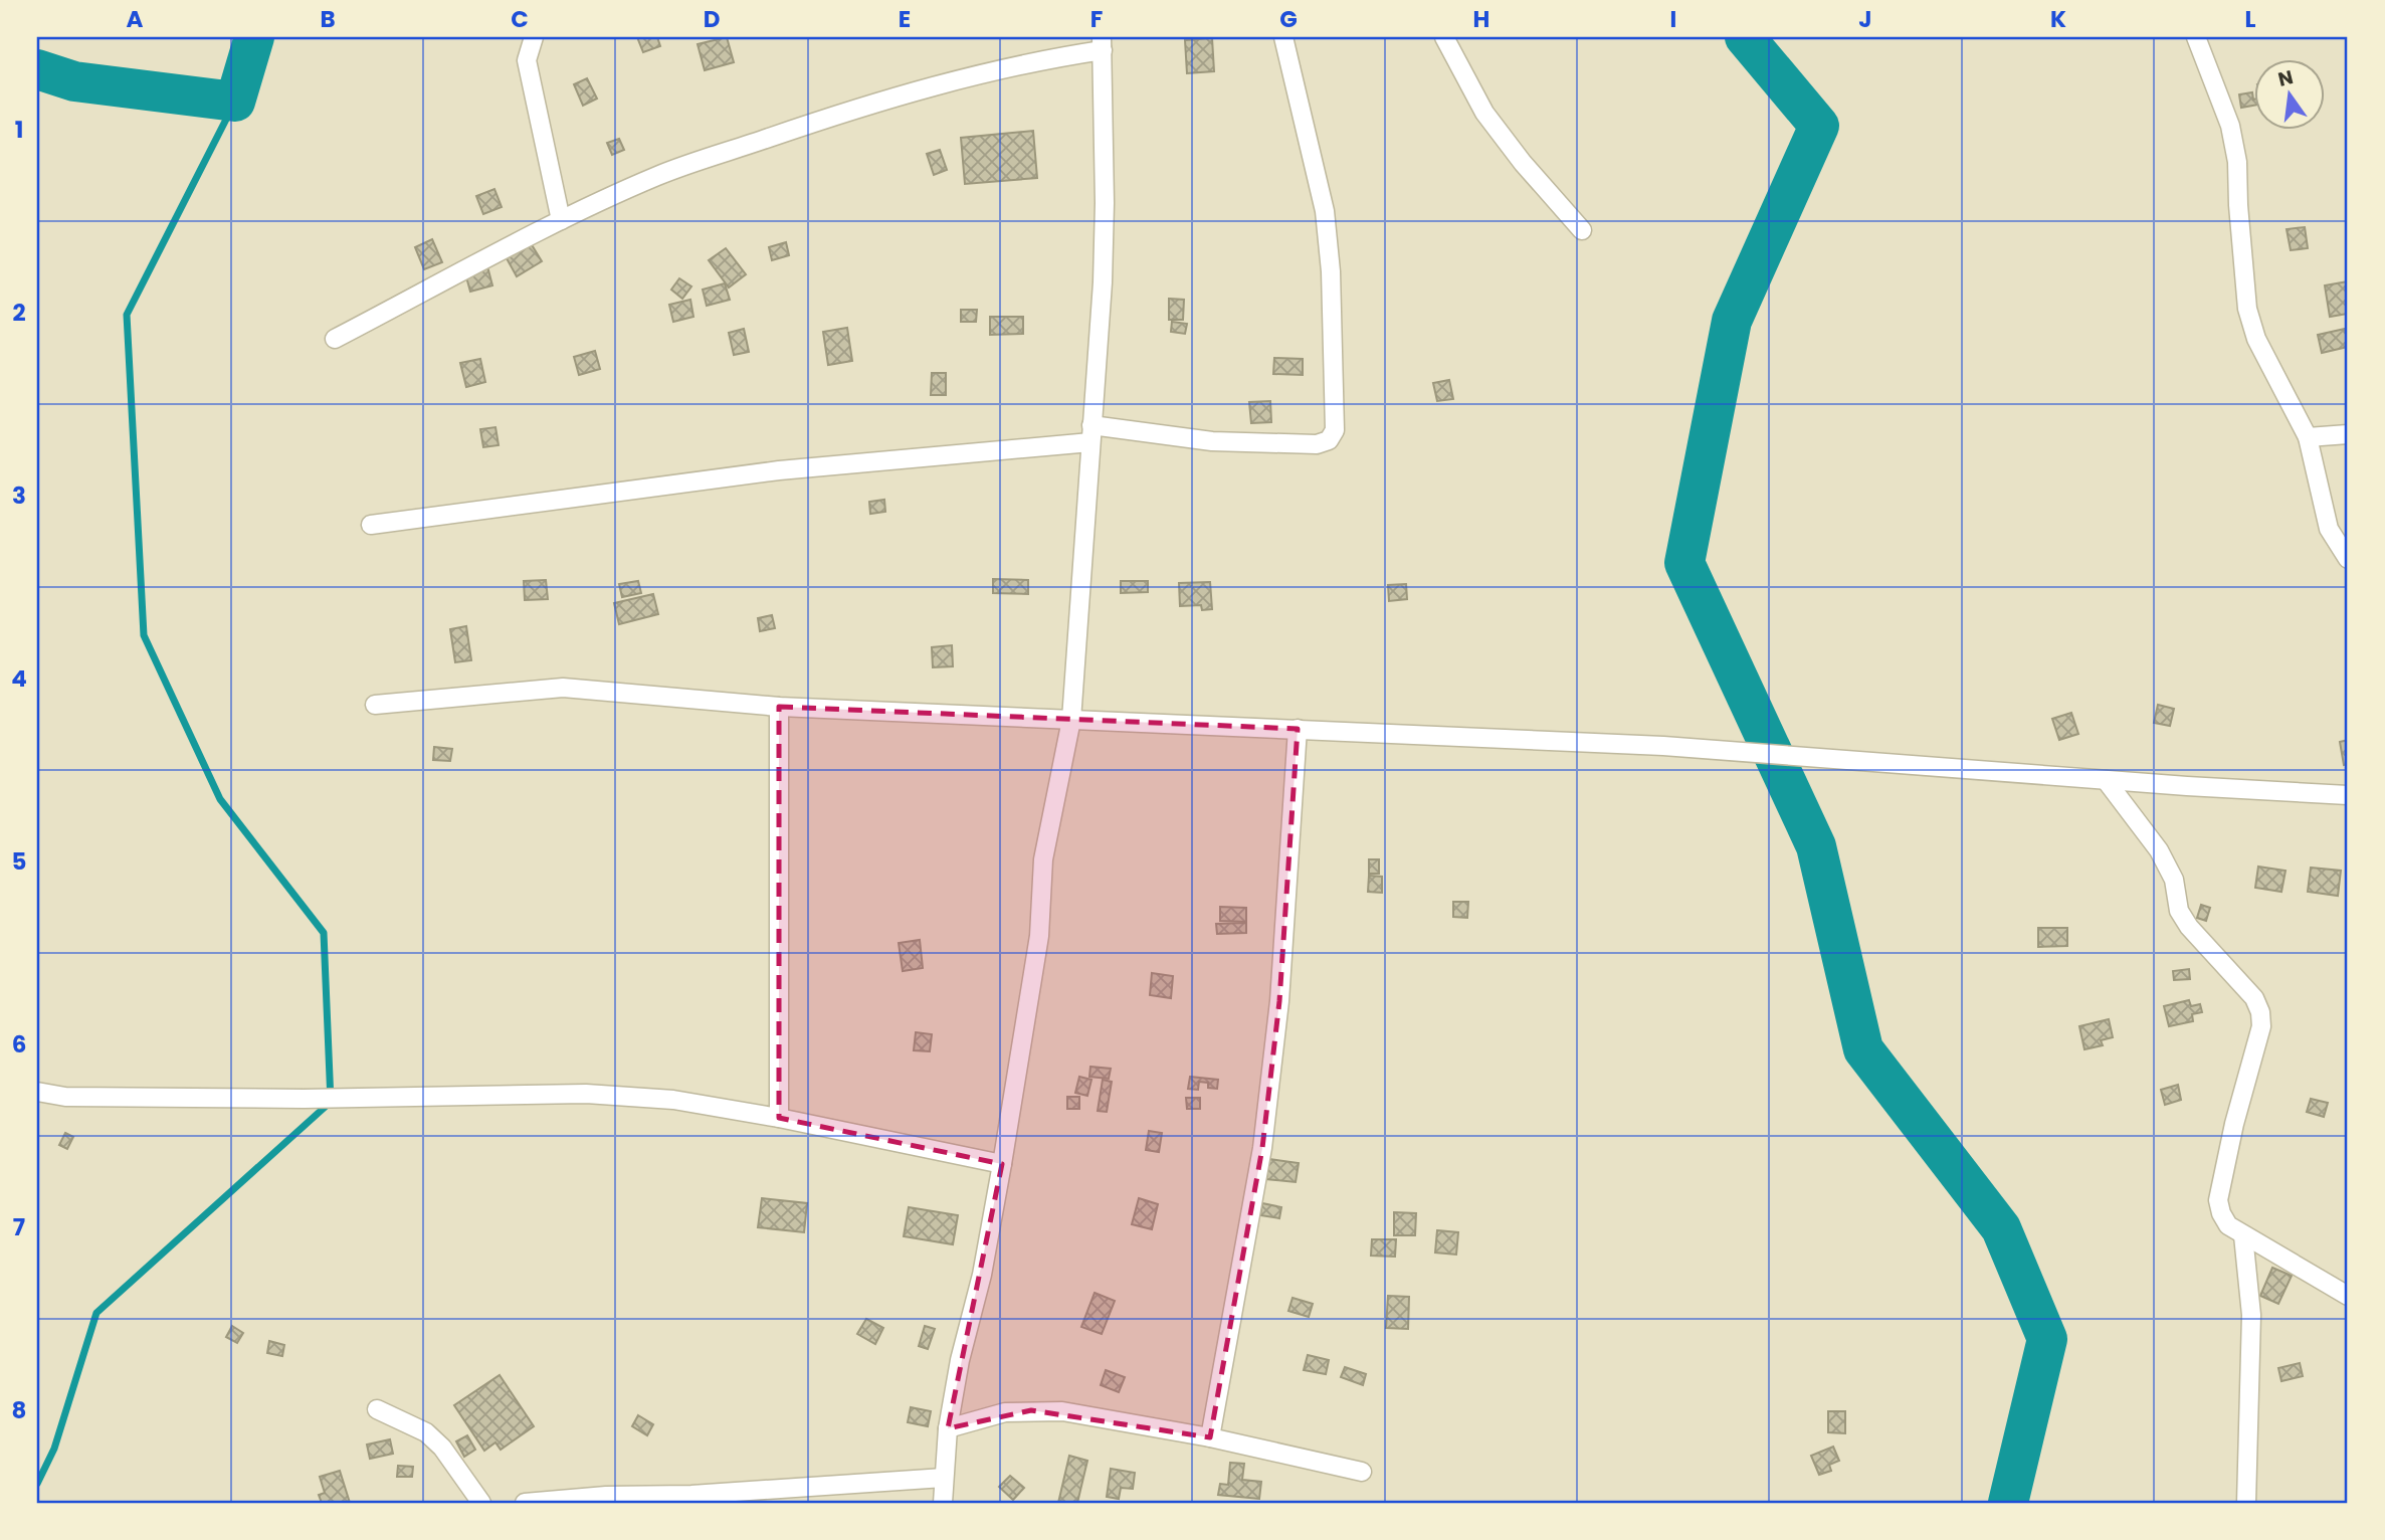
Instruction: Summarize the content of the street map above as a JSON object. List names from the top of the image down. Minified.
{"north":"top","grid":{"columns":["A","B","C","D","E","F","G","H","I","J","K","L"],"rows":["1","2","3","4","5","6","7","8"]}}
